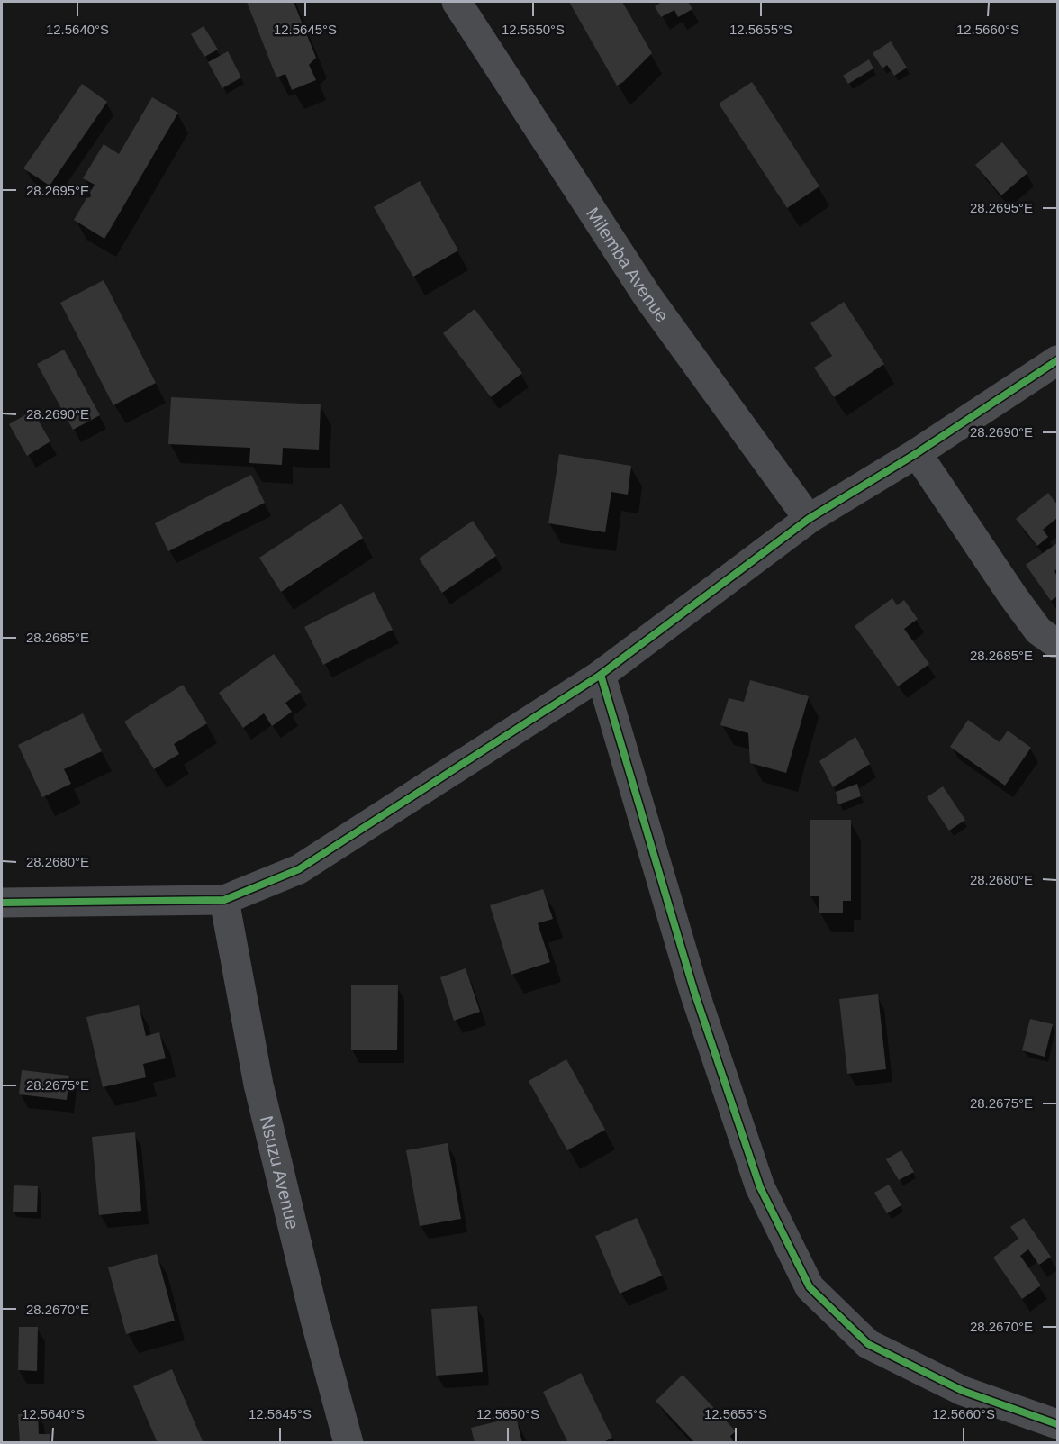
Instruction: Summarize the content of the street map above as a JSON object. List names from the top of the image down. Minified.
{"streets":{"street":["Milemba Avenue","Nsuzu Avenue"]},"coordinates":["12.5640°S","12.5645°S","12.5650°S","12.5655°S","12.5660°S","28.2695°E","28.2690°E","28.2685°E","28.2680°E","28.2675°E","28.2670°E"]}
